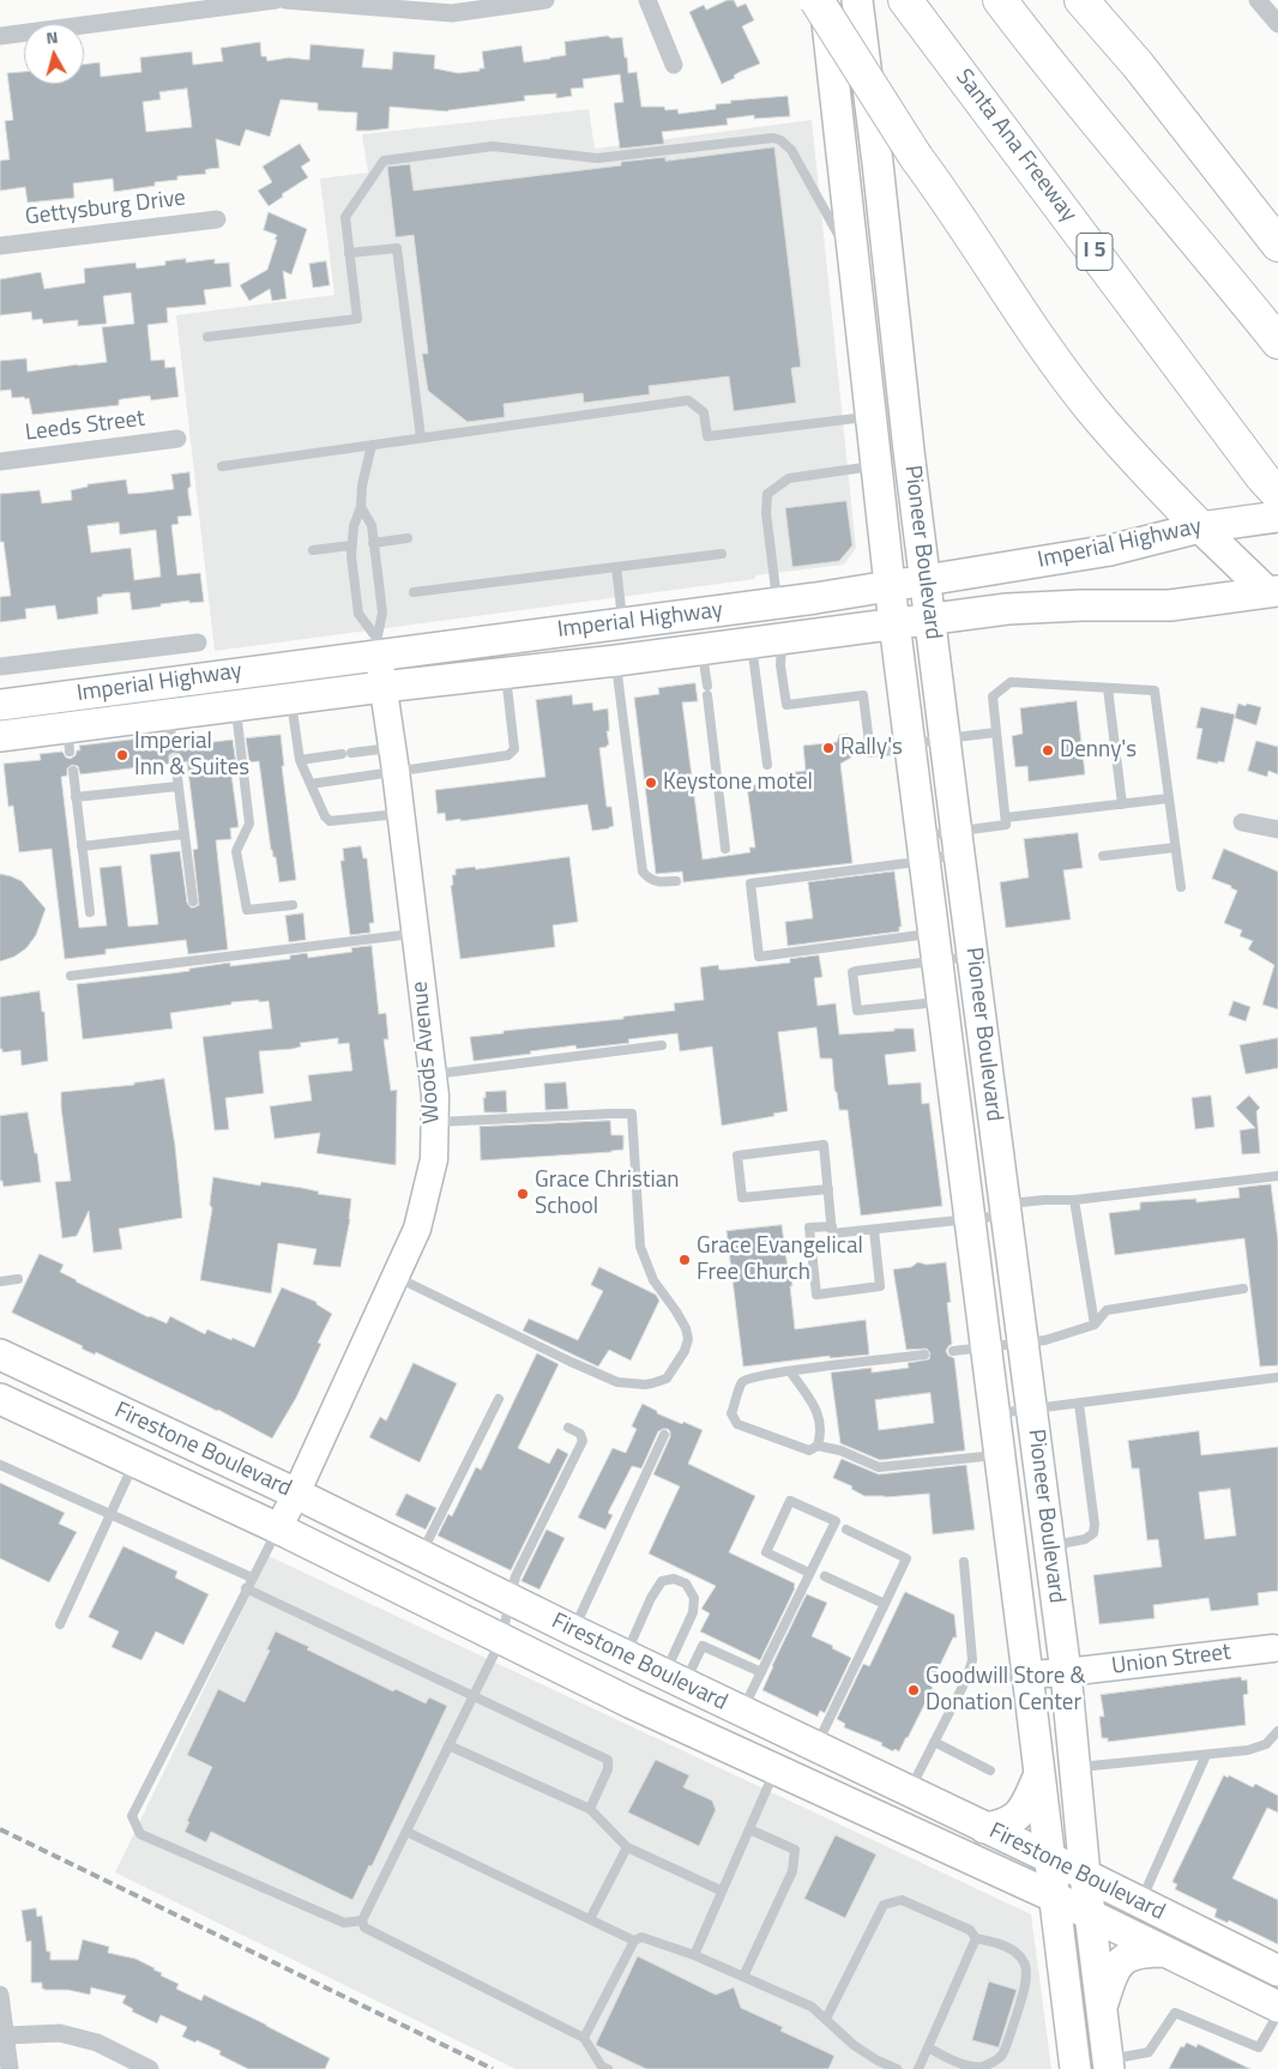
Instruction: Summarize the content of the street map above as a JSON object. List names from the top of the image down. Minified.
{"streets":{"highway":["Santa Ana Freeway","I 5"],"main road":["Imperial Highway","Pioneer Boulevard","Firestone Boulevard"],"street":["Gettysburg Drive","Leeds Street","Woods Avenue","Union Street"]},"crossings":[["Imperial Highway","Pioneer Boulevard"],["Imperial Highway","Woods Avenue"],["Pioneer Boulevard","Firestone Boulevard"],["Pioneer Boulevard","Union Street"],["Woods Avenue","Firestone Boulevard"]],"places":["Rally's","Denny's","Imperial Inn & Suites","Keystone motel","Grace Christian School","Grace Evangelical Free Church","Goodwill Store & Donation Center"],"north":"top"}
